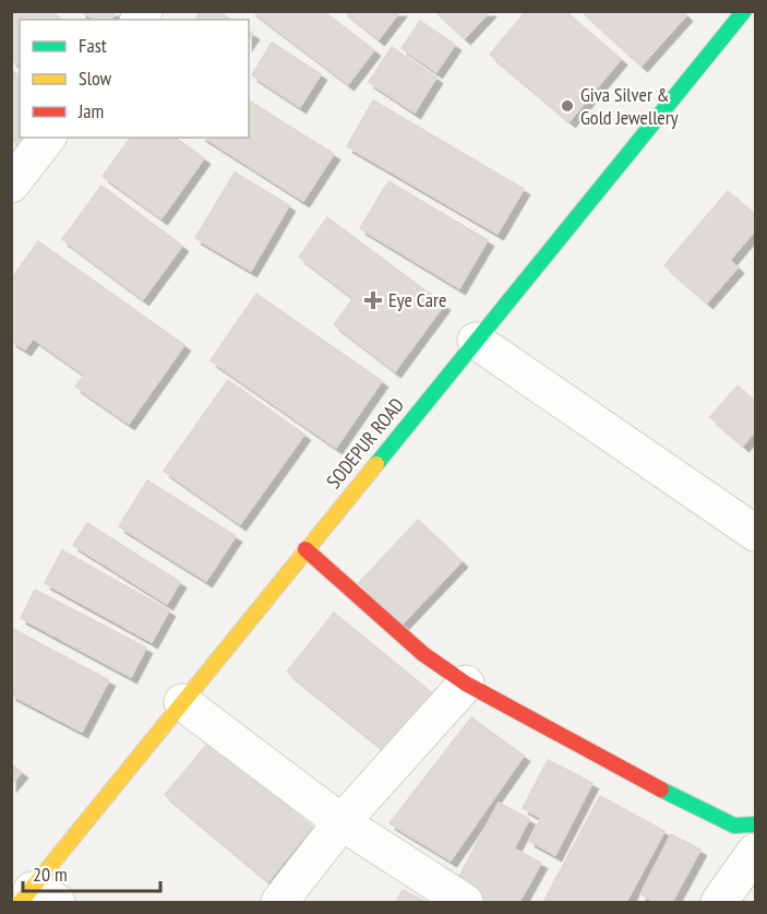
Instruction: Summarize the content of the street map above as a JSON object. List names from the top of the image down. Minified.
{"streets":{"main road":["SODEPUR ROAD"]},"places":{"other":["Giva Silver & Gold Jewellery"],"health":["Eye Care"]},"legend":["Fast","Slow","Jam"],"scale_bar":"20 m"}
